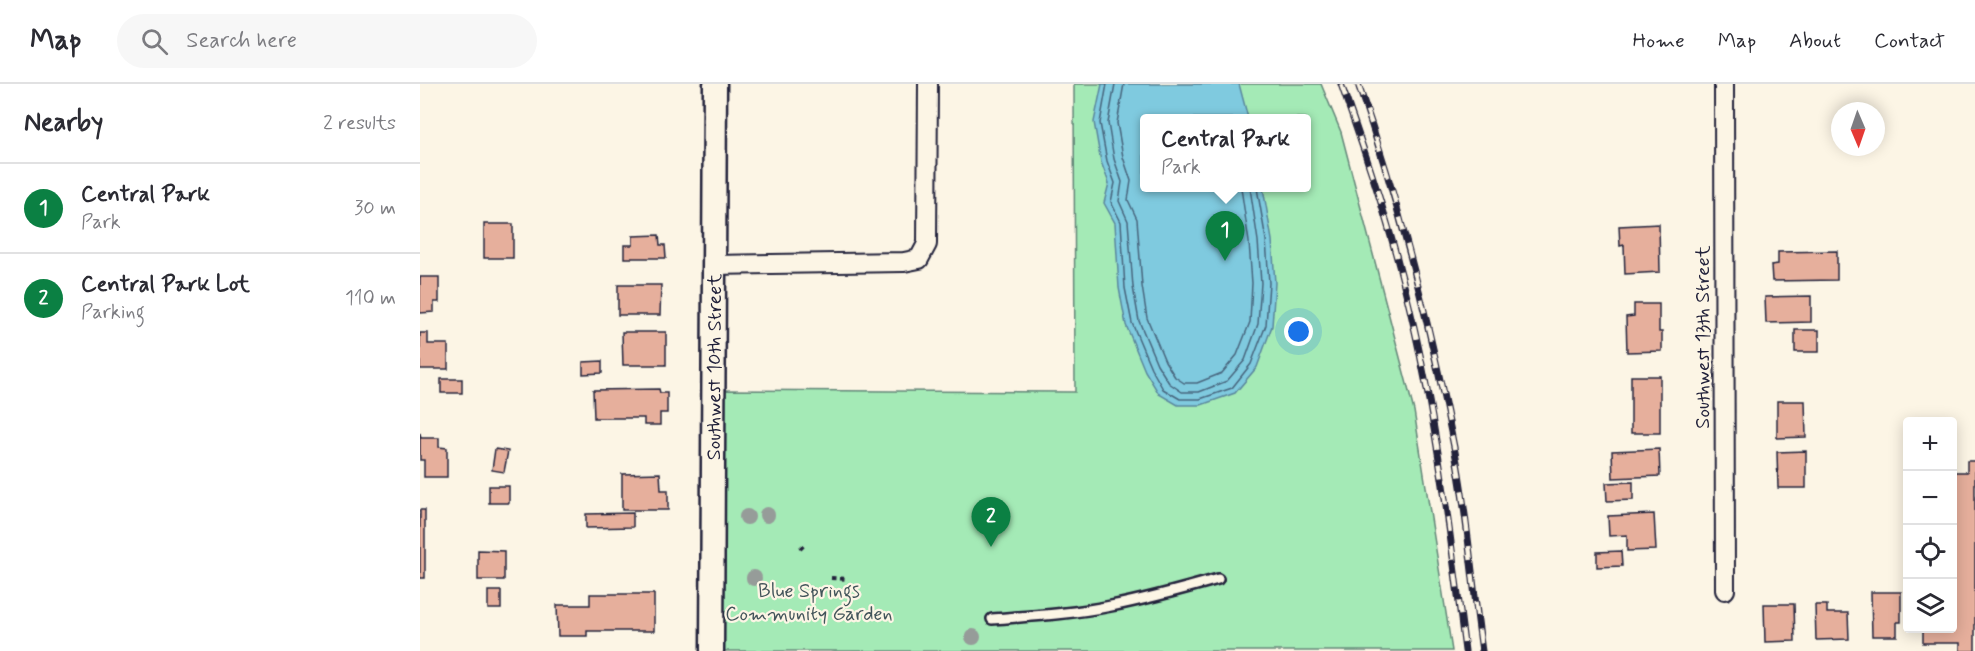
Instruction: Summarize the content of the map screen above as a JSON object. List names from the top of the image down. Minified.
{"streets":{"street":["Southwest 13th Street","Southwest 10th Street"]},"parks":["Blue Springs Community Garden"],"north":"bottom","page":{"header":"Map","search":"Search here","nav":["Home","Map","About","Contact"],"heading":["Nearby","2 results"],"popup":["Central Park","Park"],"list":[{"mark":"1","name":"Central Park","note":"Park","value":"30 m"},{"mark":"2","name":"Central Park Lot","note":"Parking","value":"110 m"}],"pins":["1","2"],"map_buttons":["+","−"]}}
